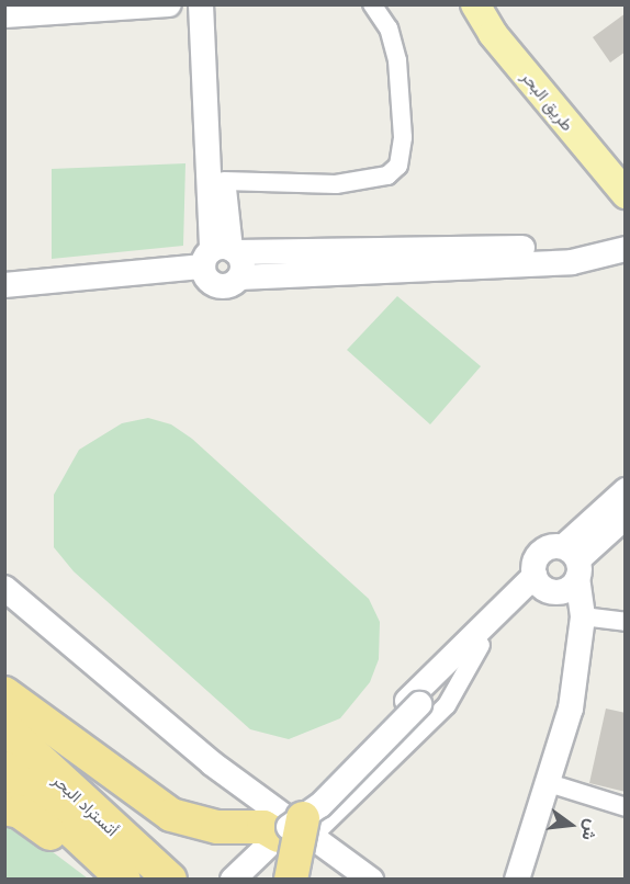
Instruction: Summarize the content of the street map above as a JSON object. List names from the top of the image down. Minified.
{"streets":{"highway":["أتستراد البحر"],"main road":["طريق البحر"]},"north":"right"}
